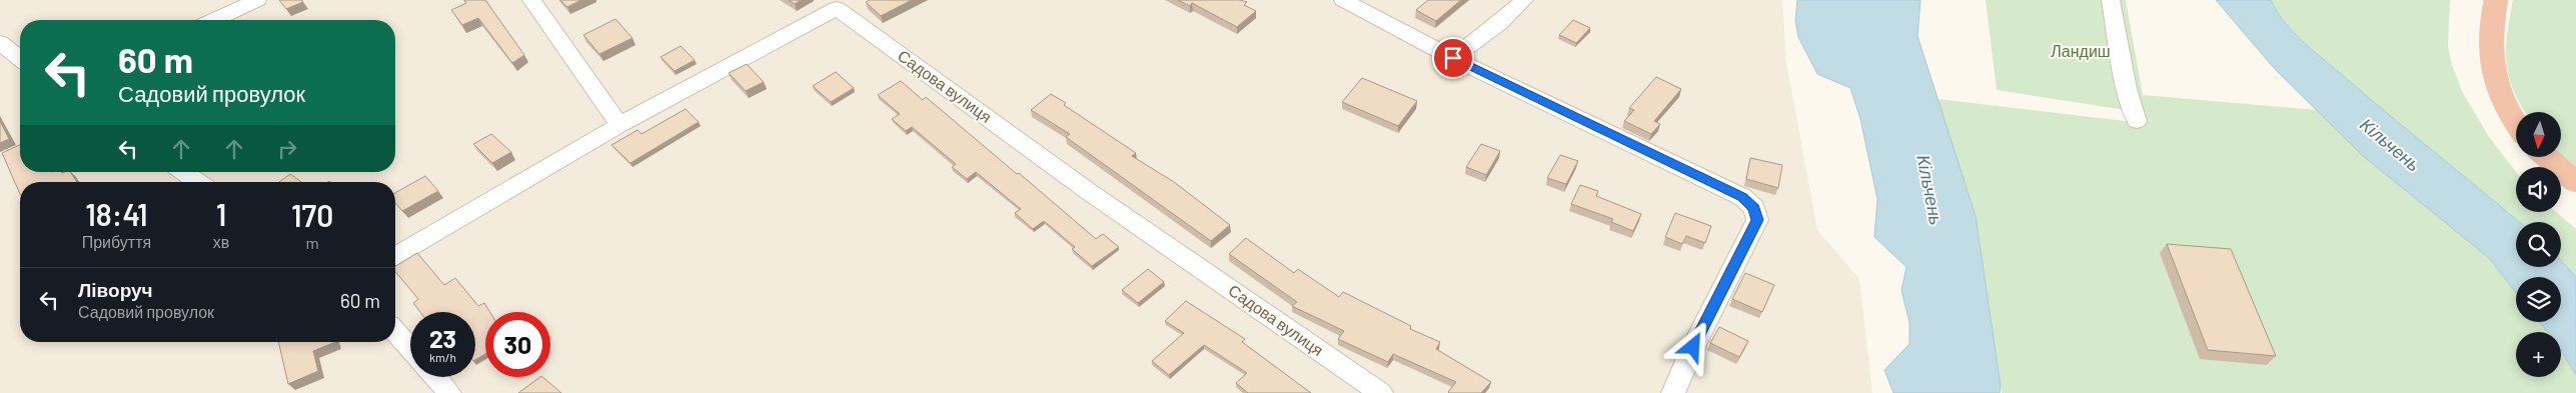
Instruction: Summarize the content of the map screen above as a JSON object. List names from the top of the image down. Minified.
{"streets":{"street":["Садова вулиця"]},"water":["Кільчень"],"parks":["Ландиш"],"north":"bottom","page":{"turn":["60 m","Садовий провулок"],"map_buttons":"+","eta":["18:41","Прибуття","1","хв","170","m"],"list":[{"name":"Ліворуч","note":"Садовий провулок","value":"60 m"}],"speed":"23 km/h","limit":"30"}}
